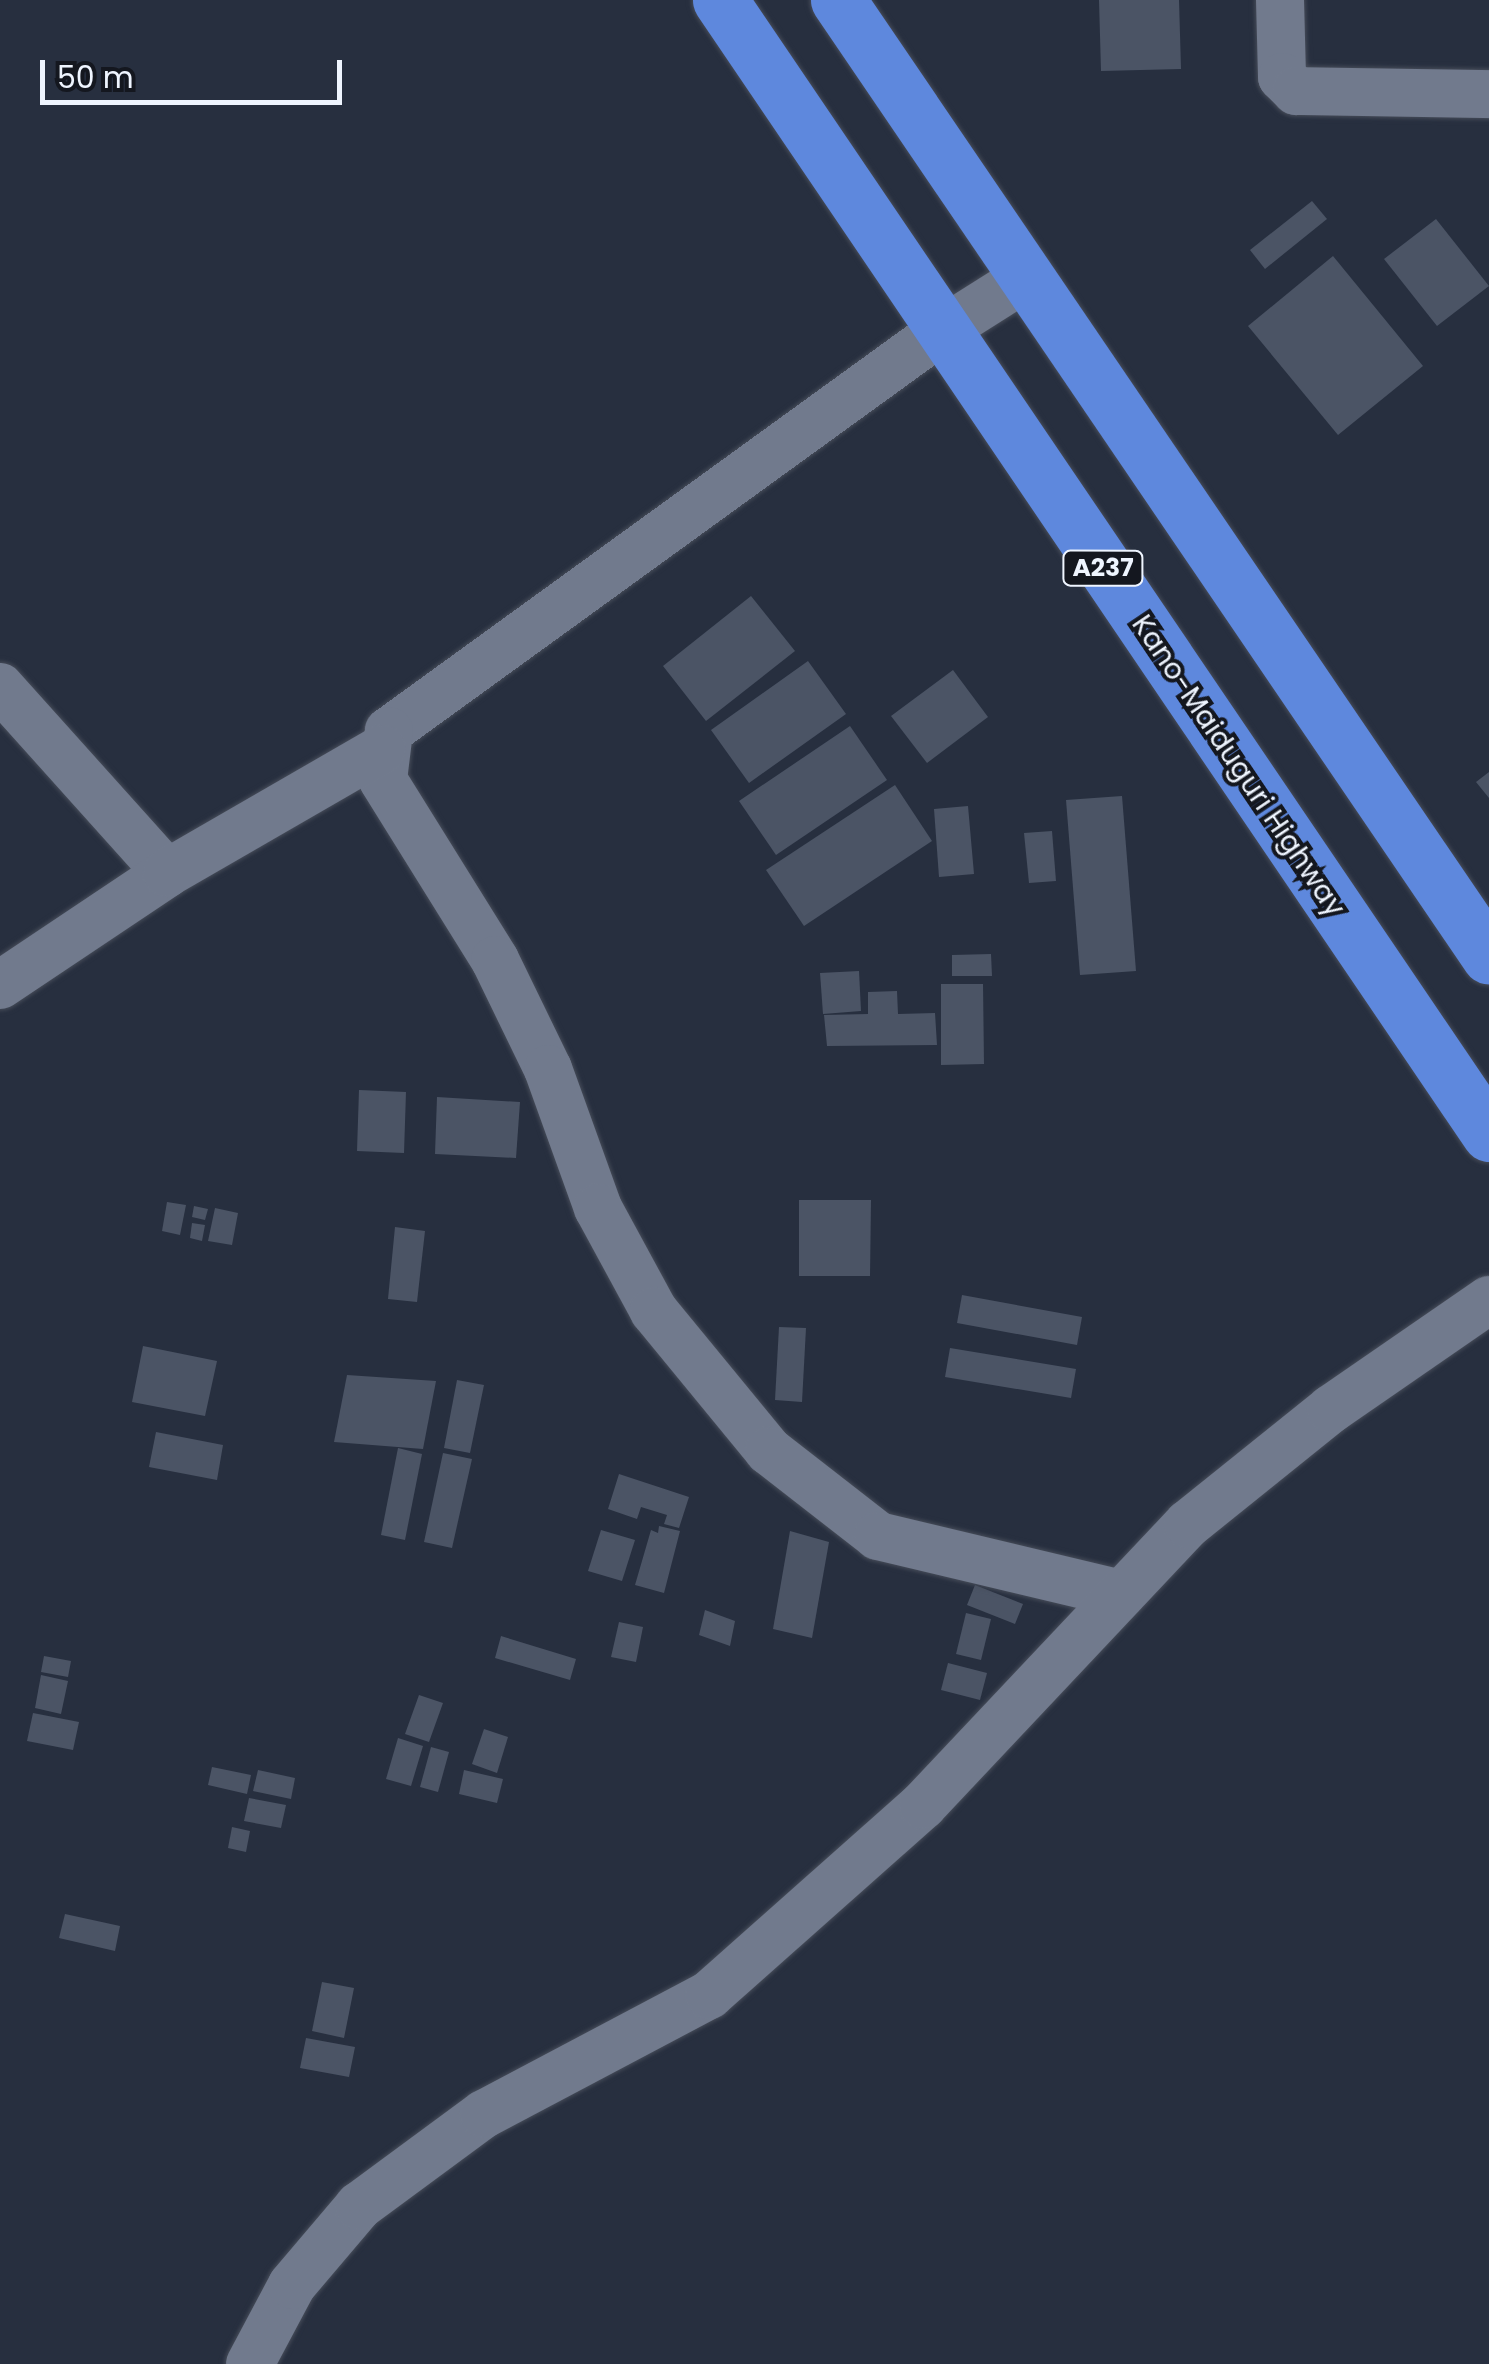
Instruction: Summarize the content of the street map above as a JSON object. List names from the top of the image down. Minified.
{"streets":{"highway":["A237","Kano-Maiduguri Highway"]},"scale_bar":"50 m"}
